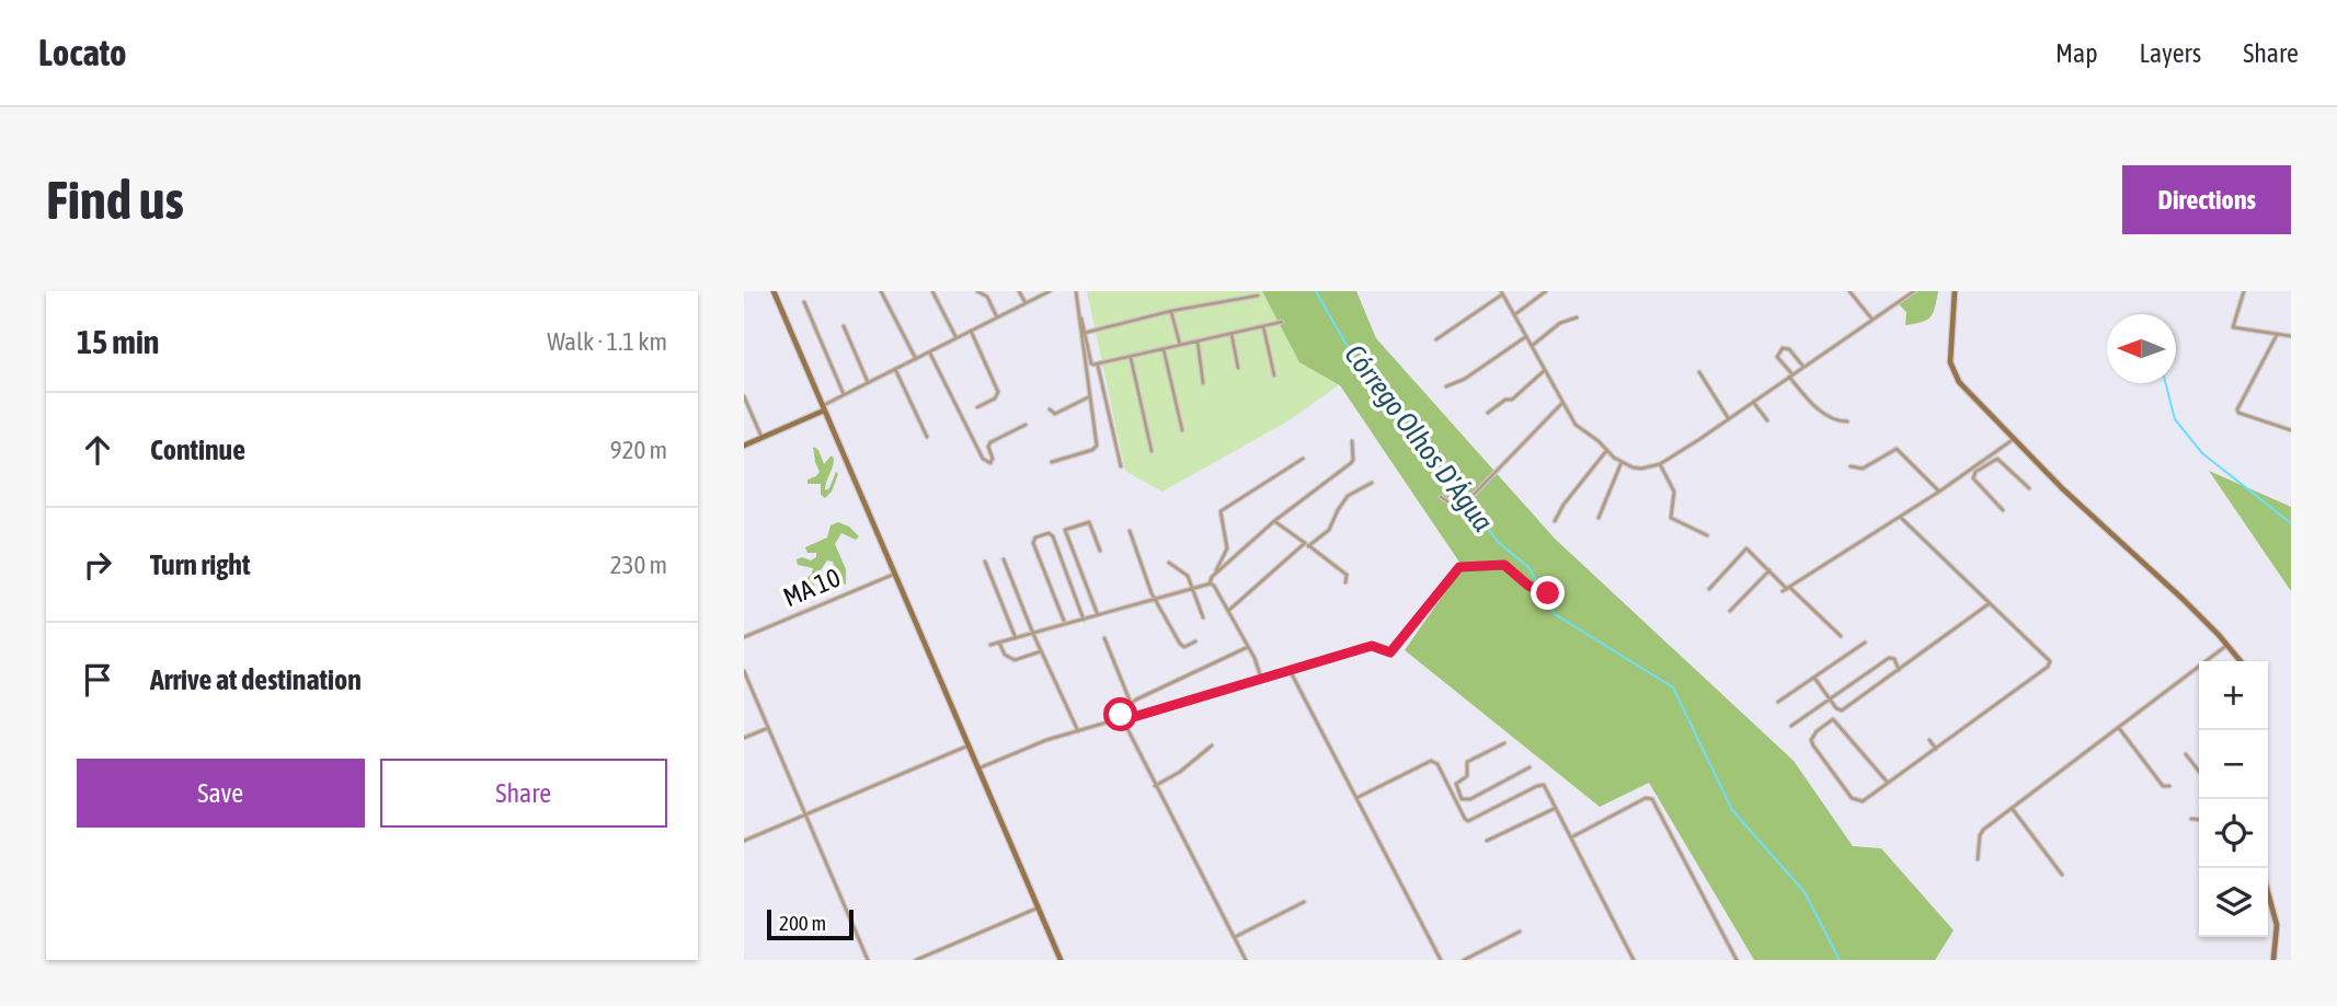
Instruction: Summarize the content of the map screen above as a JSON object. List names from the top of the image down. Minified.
{"streets":{"street":["MA 10"]},"water":["Córrego Olhos D'Água"],"scale_bar":"200 m","north":"left","page":{"header":"Locato","nav":["Map","Layers","Share"],"buttons":["Directions",["Save","Share"]],"title":"Find us","heading":["15 min","Walk · 1.1 km"],"list":[["Continue","920 m"],["Turn right","230 m"],"Arrive at destination"],"map_buttons":["+","−"],"scale":"200 m"}}
